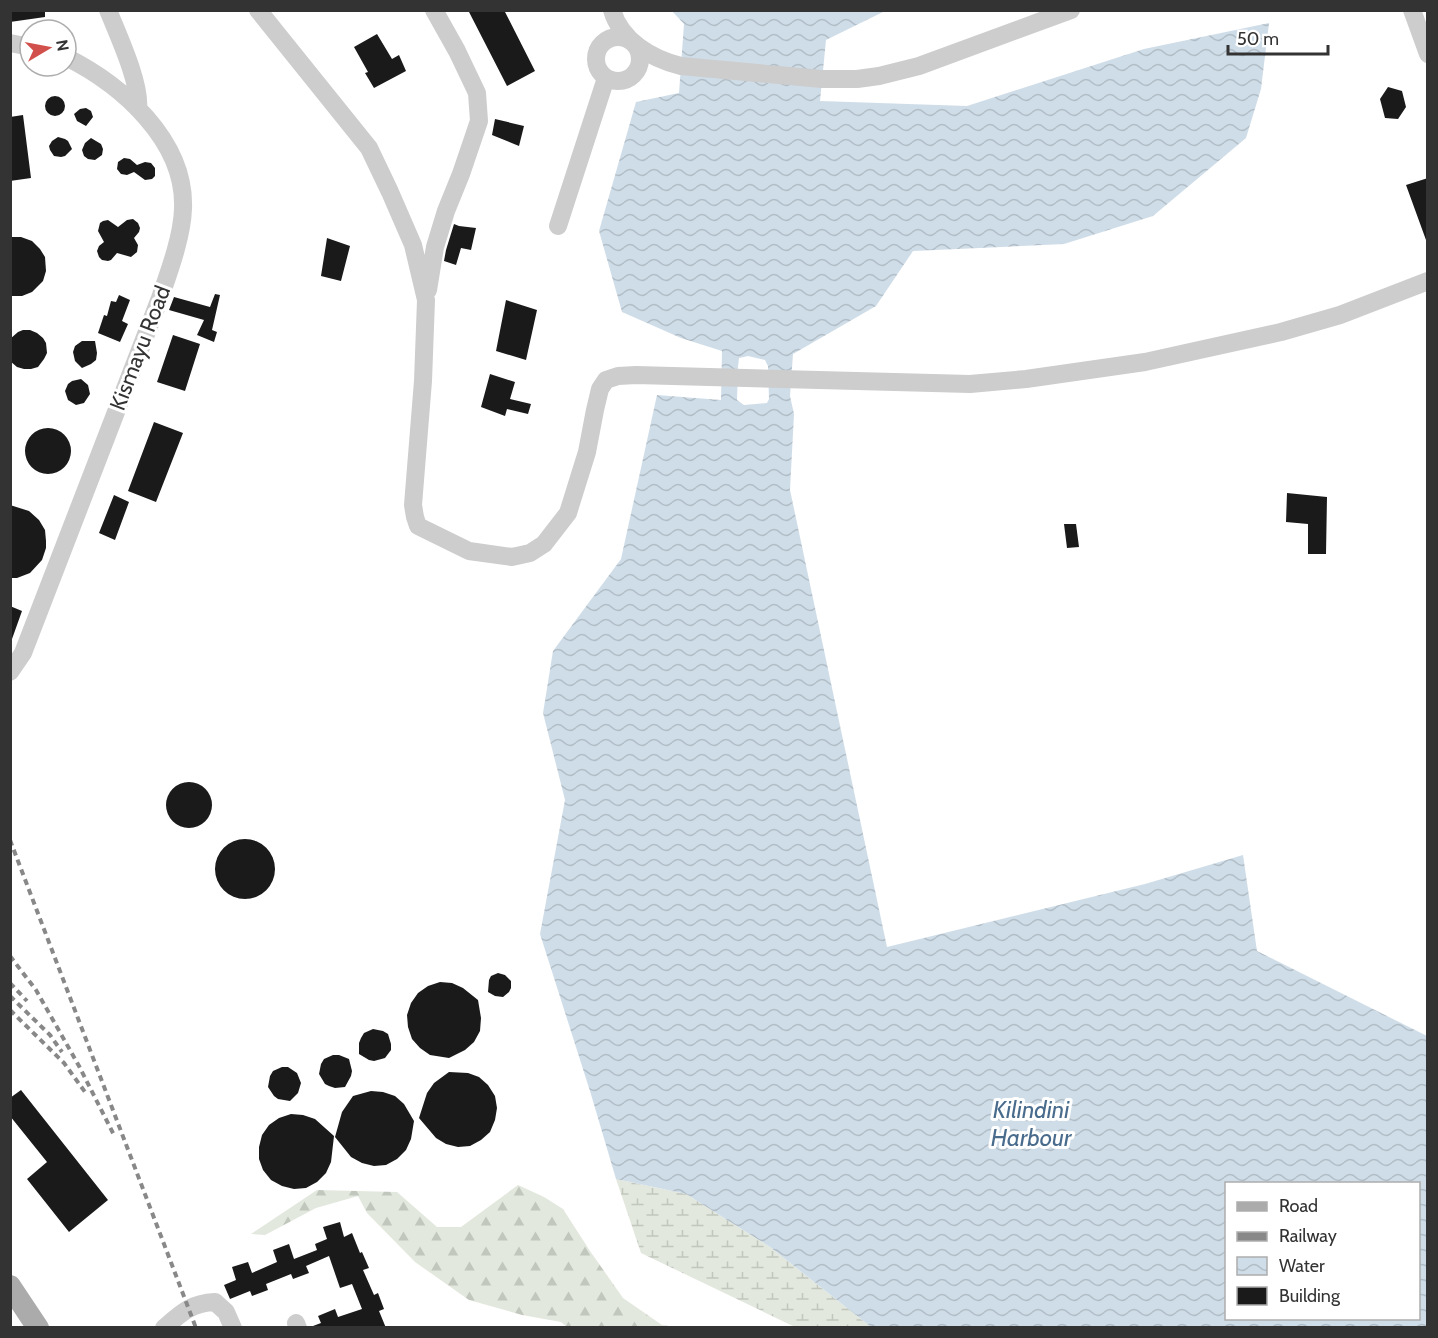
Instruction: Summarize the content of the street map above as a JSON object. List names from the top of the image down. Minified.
{"streets":{"street":["Kismayu Road"]},"water":["Kilindini Harbour"],"legend":["Road","Railway","Water","Building"],"scale_bar":"50 m","north":"right"}
